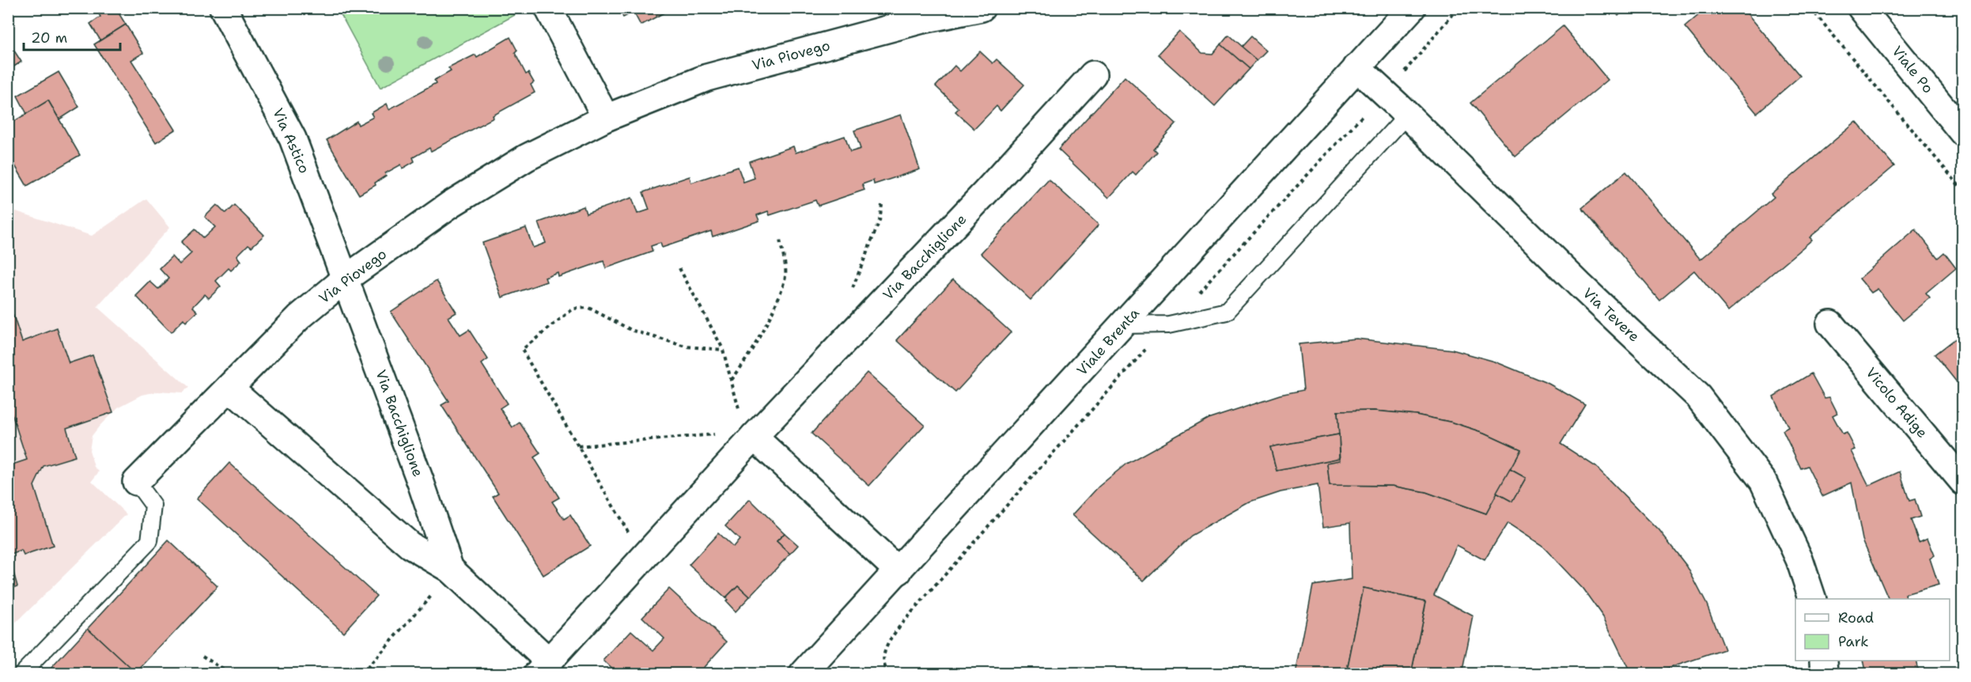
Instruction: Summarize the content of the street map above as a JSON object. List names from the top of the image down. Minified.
{"streets":{"street":["Via Piovego","Viale Po","Via Astico","Via Bacchiglione","Via Tevere","Viale Brenta","Vicolo Adige"]},"crossings":[["Via Piovego","Via Astico"],["Via Piovego","Via Bacchiglione"],["Via Astico","Via Bacchiglione"],["Via Tevere","Viale Brenta"]],"legend":["Road","Park"],"scale_bar":"20 m"}
